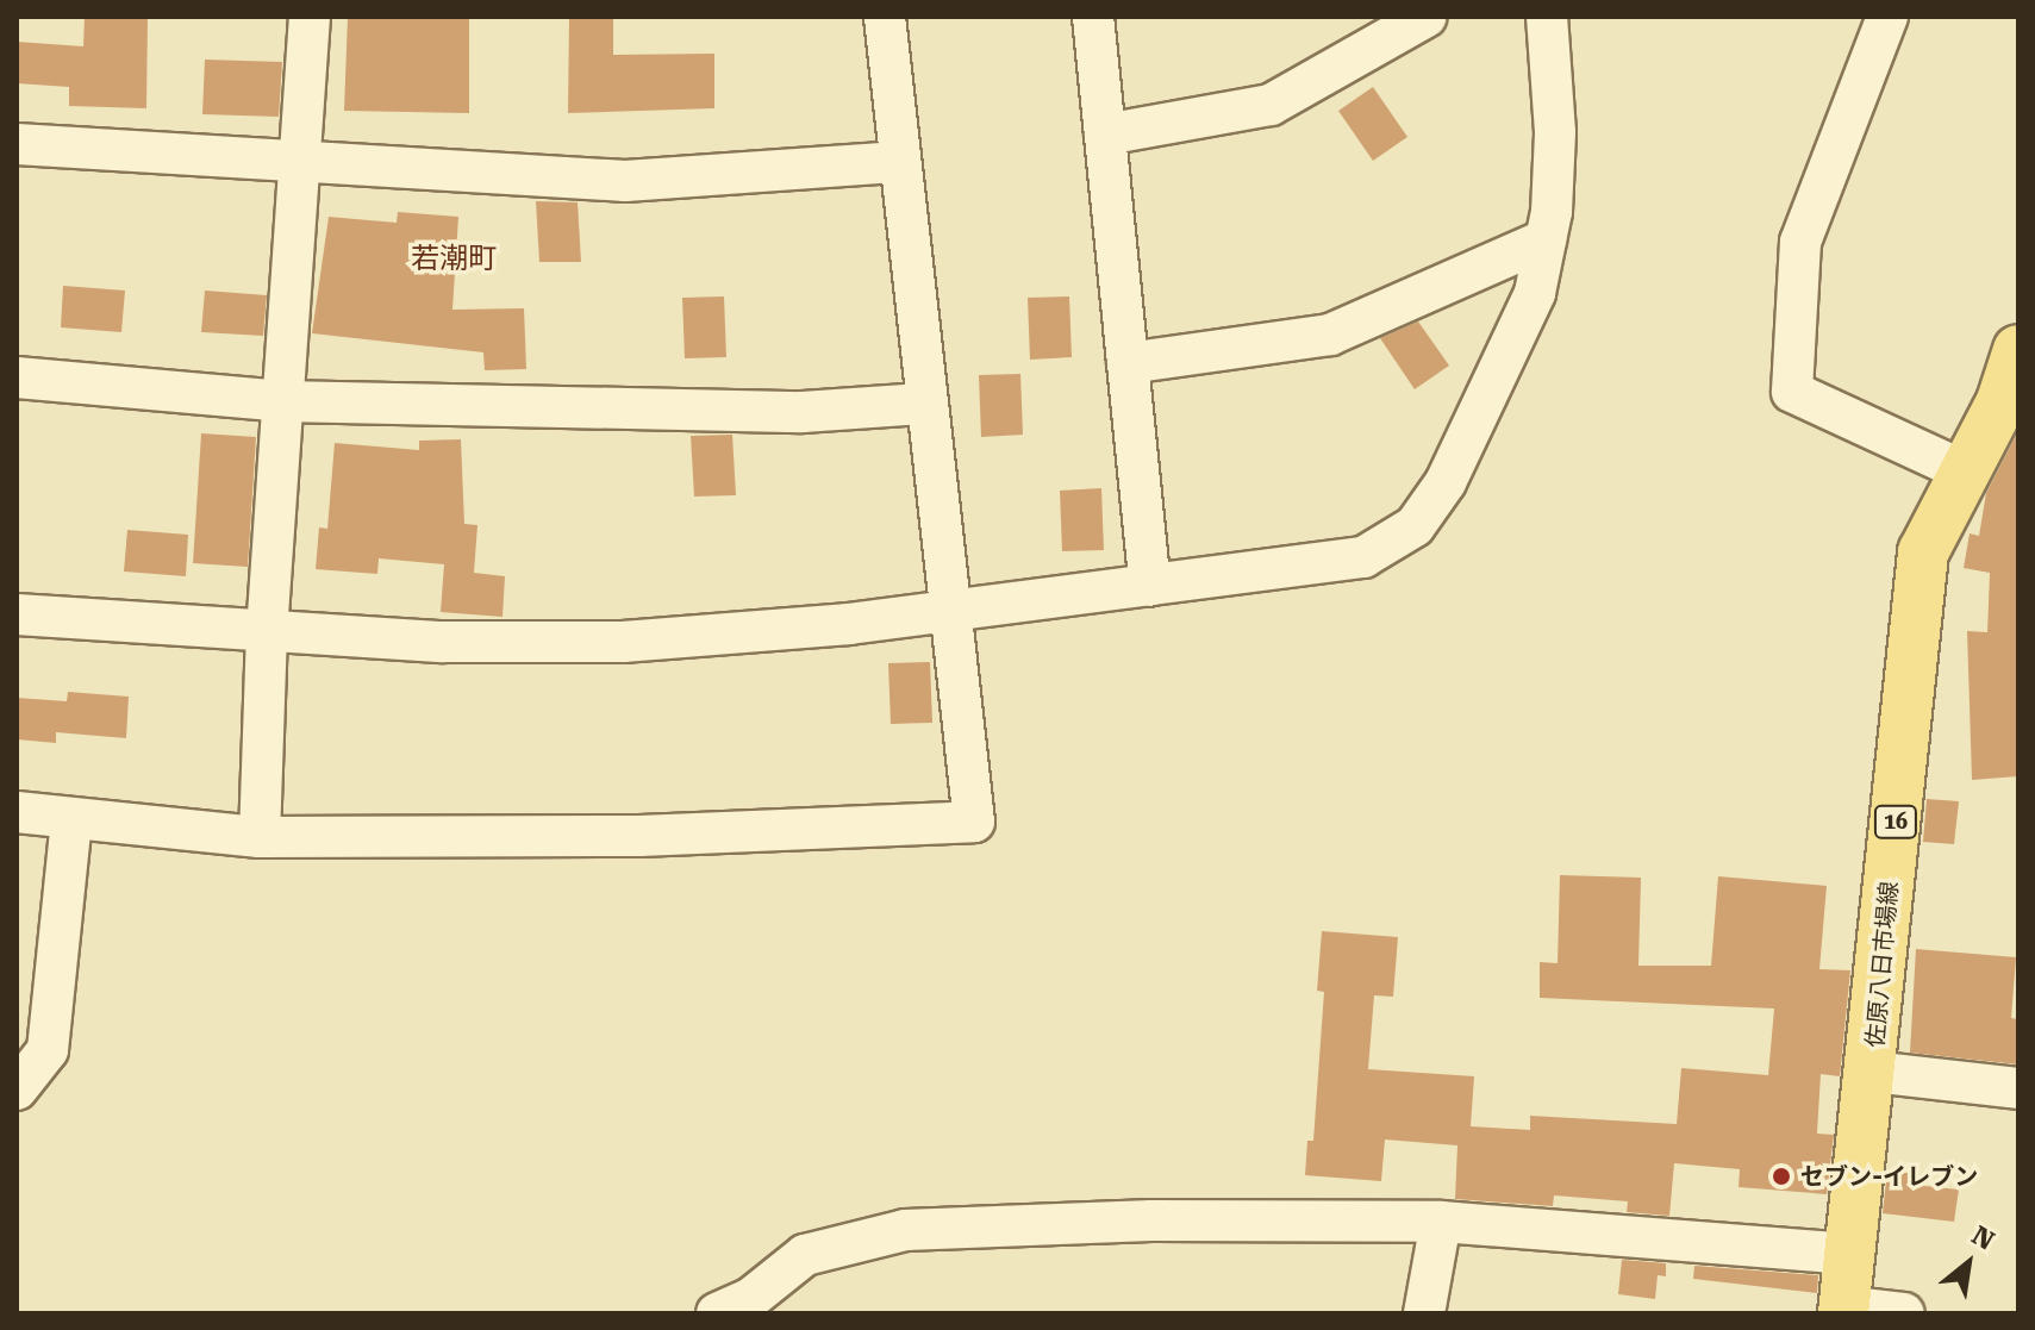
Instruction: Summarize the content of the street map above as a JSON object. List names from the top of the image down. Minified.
{"streets":{"main road":["16","佐原八日市場線"]},"districts":["若潮町"],"places":["セブン-イレブン"],"north":"top right"}
